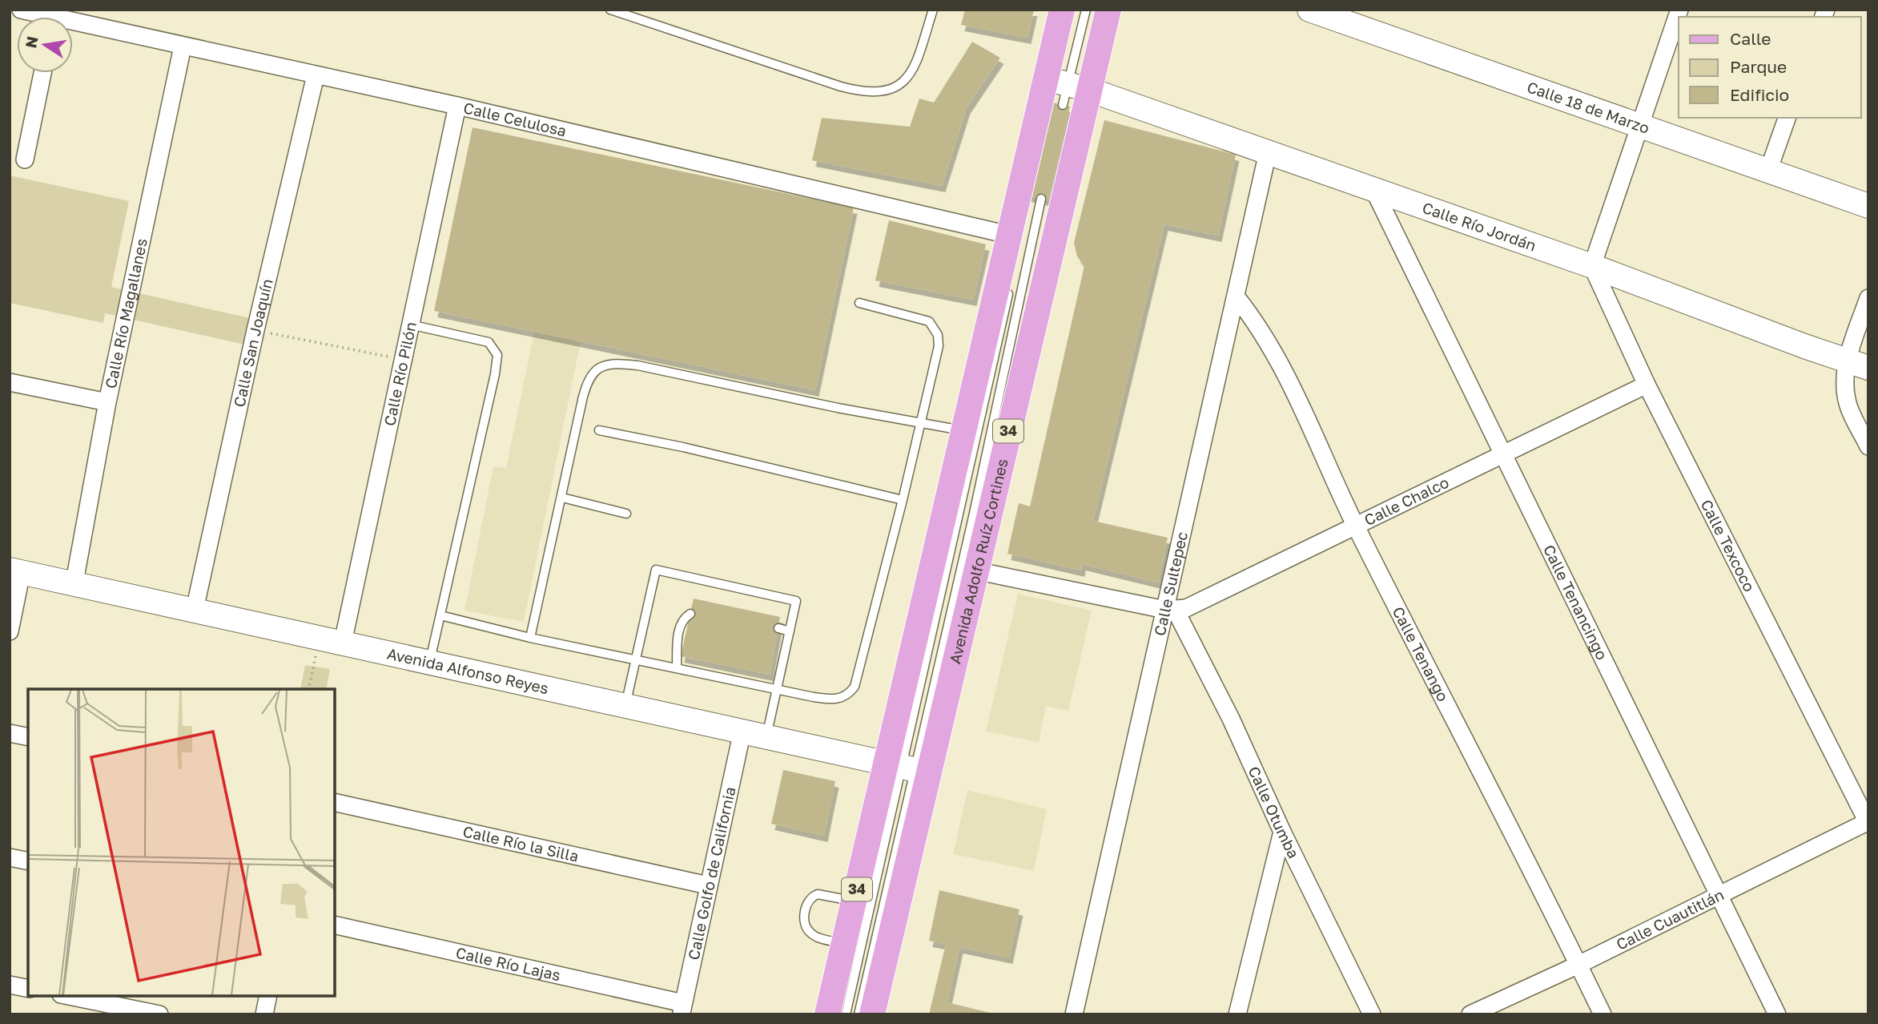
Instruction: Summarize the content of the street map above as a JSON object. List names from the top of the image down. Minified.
{"streets":{"main road":["34","Avenida Adolfo Ruíz Cortines"],"street":["Calle 18 de Marzo","Calle Celulosa","Calle Río Jordán","Calle Río Magallanes","Calle San Joaquín","Calle Río Pilón","Calle Chalco","Calle Texcoco","Calle Sultepec","Calle Tenancingo","Calle Tenango","Avenida Alfonso Reyes","Calle Otumba","Calle Río la Silla","Calle Golfo de California","Calle Cuautitlán","Calle Río Lajas"]},"crossings":[["Calle Celulosa","Calle Río Magallanes"],["Calle Celulosa","Calle San Joaquín"],["Calle Celulosa","Calle Río Pilón"],["Calle Celulosa","Avenida Adolfo Ruíz Cortines"],["Calle Río Jordán","Calle Texcoco"],["Calle Río Jordán","Avenida Adolfo Ruíz Cortines"],["Calle Río Jordán","Calle Sultepec"],["Calle Río Jordán","Calle Tenancingo"],["Calle Río Magallanes","Avenida Alfonso Reyes"],["Calle San Joaquín","Avenida Alfonso Reyes"],["Calle Río Pilón","Avenida Alfonso Reyes"],["Calle Chalco","Calle Texcoco"],["Calle Chalco","Calle Sultepec"],["Calle Chalco","Calle Tenancingo"],["Calle Chalco","Calle Tenango"],["Calle Chalco","Calle Otumba"],["Calle Texcoco","Calle Cuautitlán"],["Avenida Adolfo Ruíz Cortines","Avenida Alfonso Reyes"],["Calle Sultepec","Calle Tenango"],["Calle Sultepec","Calle Otumba"],["Calle Tenancingo","Calle Cuautitlán"],["Calle Tenango","Calle Cuautitlán"],["Avenida Alfonso Reyes","Calle Golfo de California"],["Calle Río la Silla","Calle Golfo de California"],["Calle Golfo de California","Calle Río Lajas"]],"legend":["Calle","Parque","Edificio"],"north":"left"}
